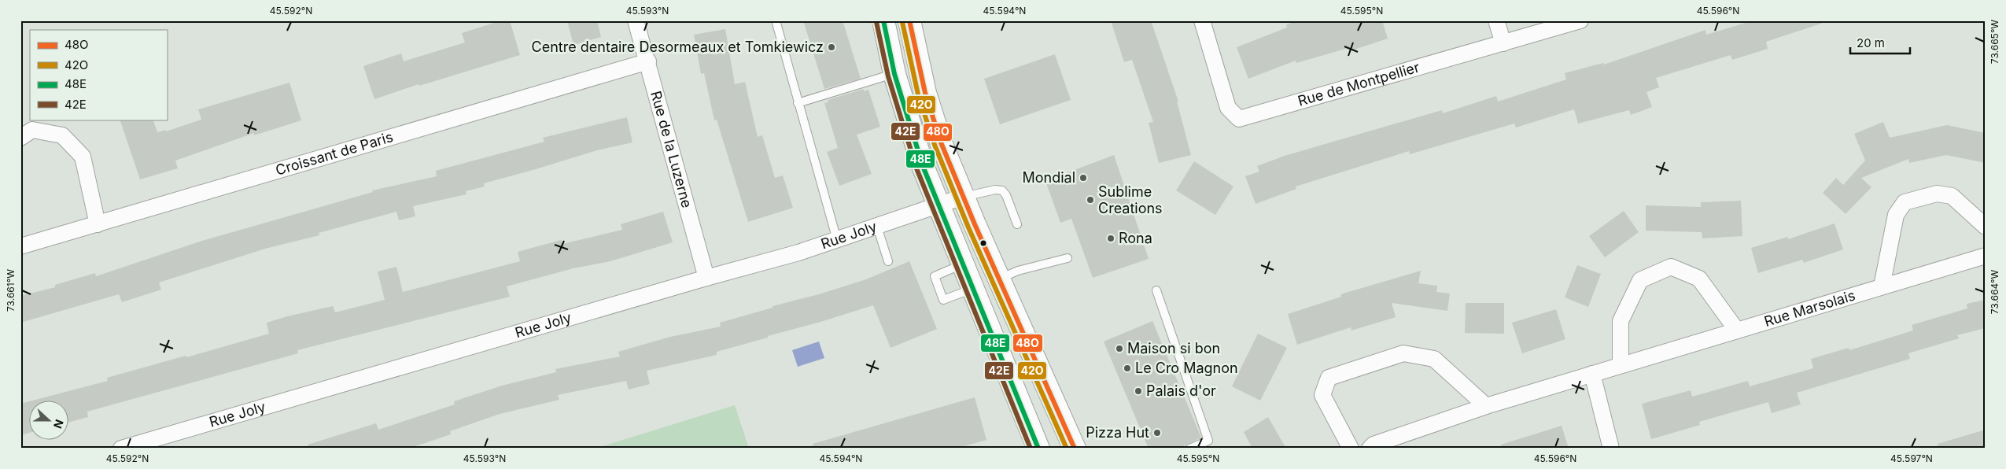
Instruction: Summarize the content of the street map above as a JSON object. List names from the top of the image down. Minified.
{"streets":{"street":["Rue de Montpellier","Rue de la Luzerne","Croissant de Paris","Rue Joly","Rue Marsolais"]},"crossings":[["Rue de la Luzerne","Croissant de Paris"],["Rue de la Luzerne","Rue Joly"]],"places":["Centre dentaire Desormeaux et Tomkiewicz","Mondial","Sublime Creations","Rona","Maison si bon","Le Cro Magnon","Palais d'or","Pizza Hut"],"lines":["transit line 48O","transit line 48E","transit line 42O","transit line 42E"],"legend":["48O","42O","48E","42E"],"scale_bar":"20 m","north":"right","coordinates":["45.592°N","45.593°N","45.594°N","45.595°N","45.596°N","73.665°W","73.661°W","73.664°W","45.597°N"]}
